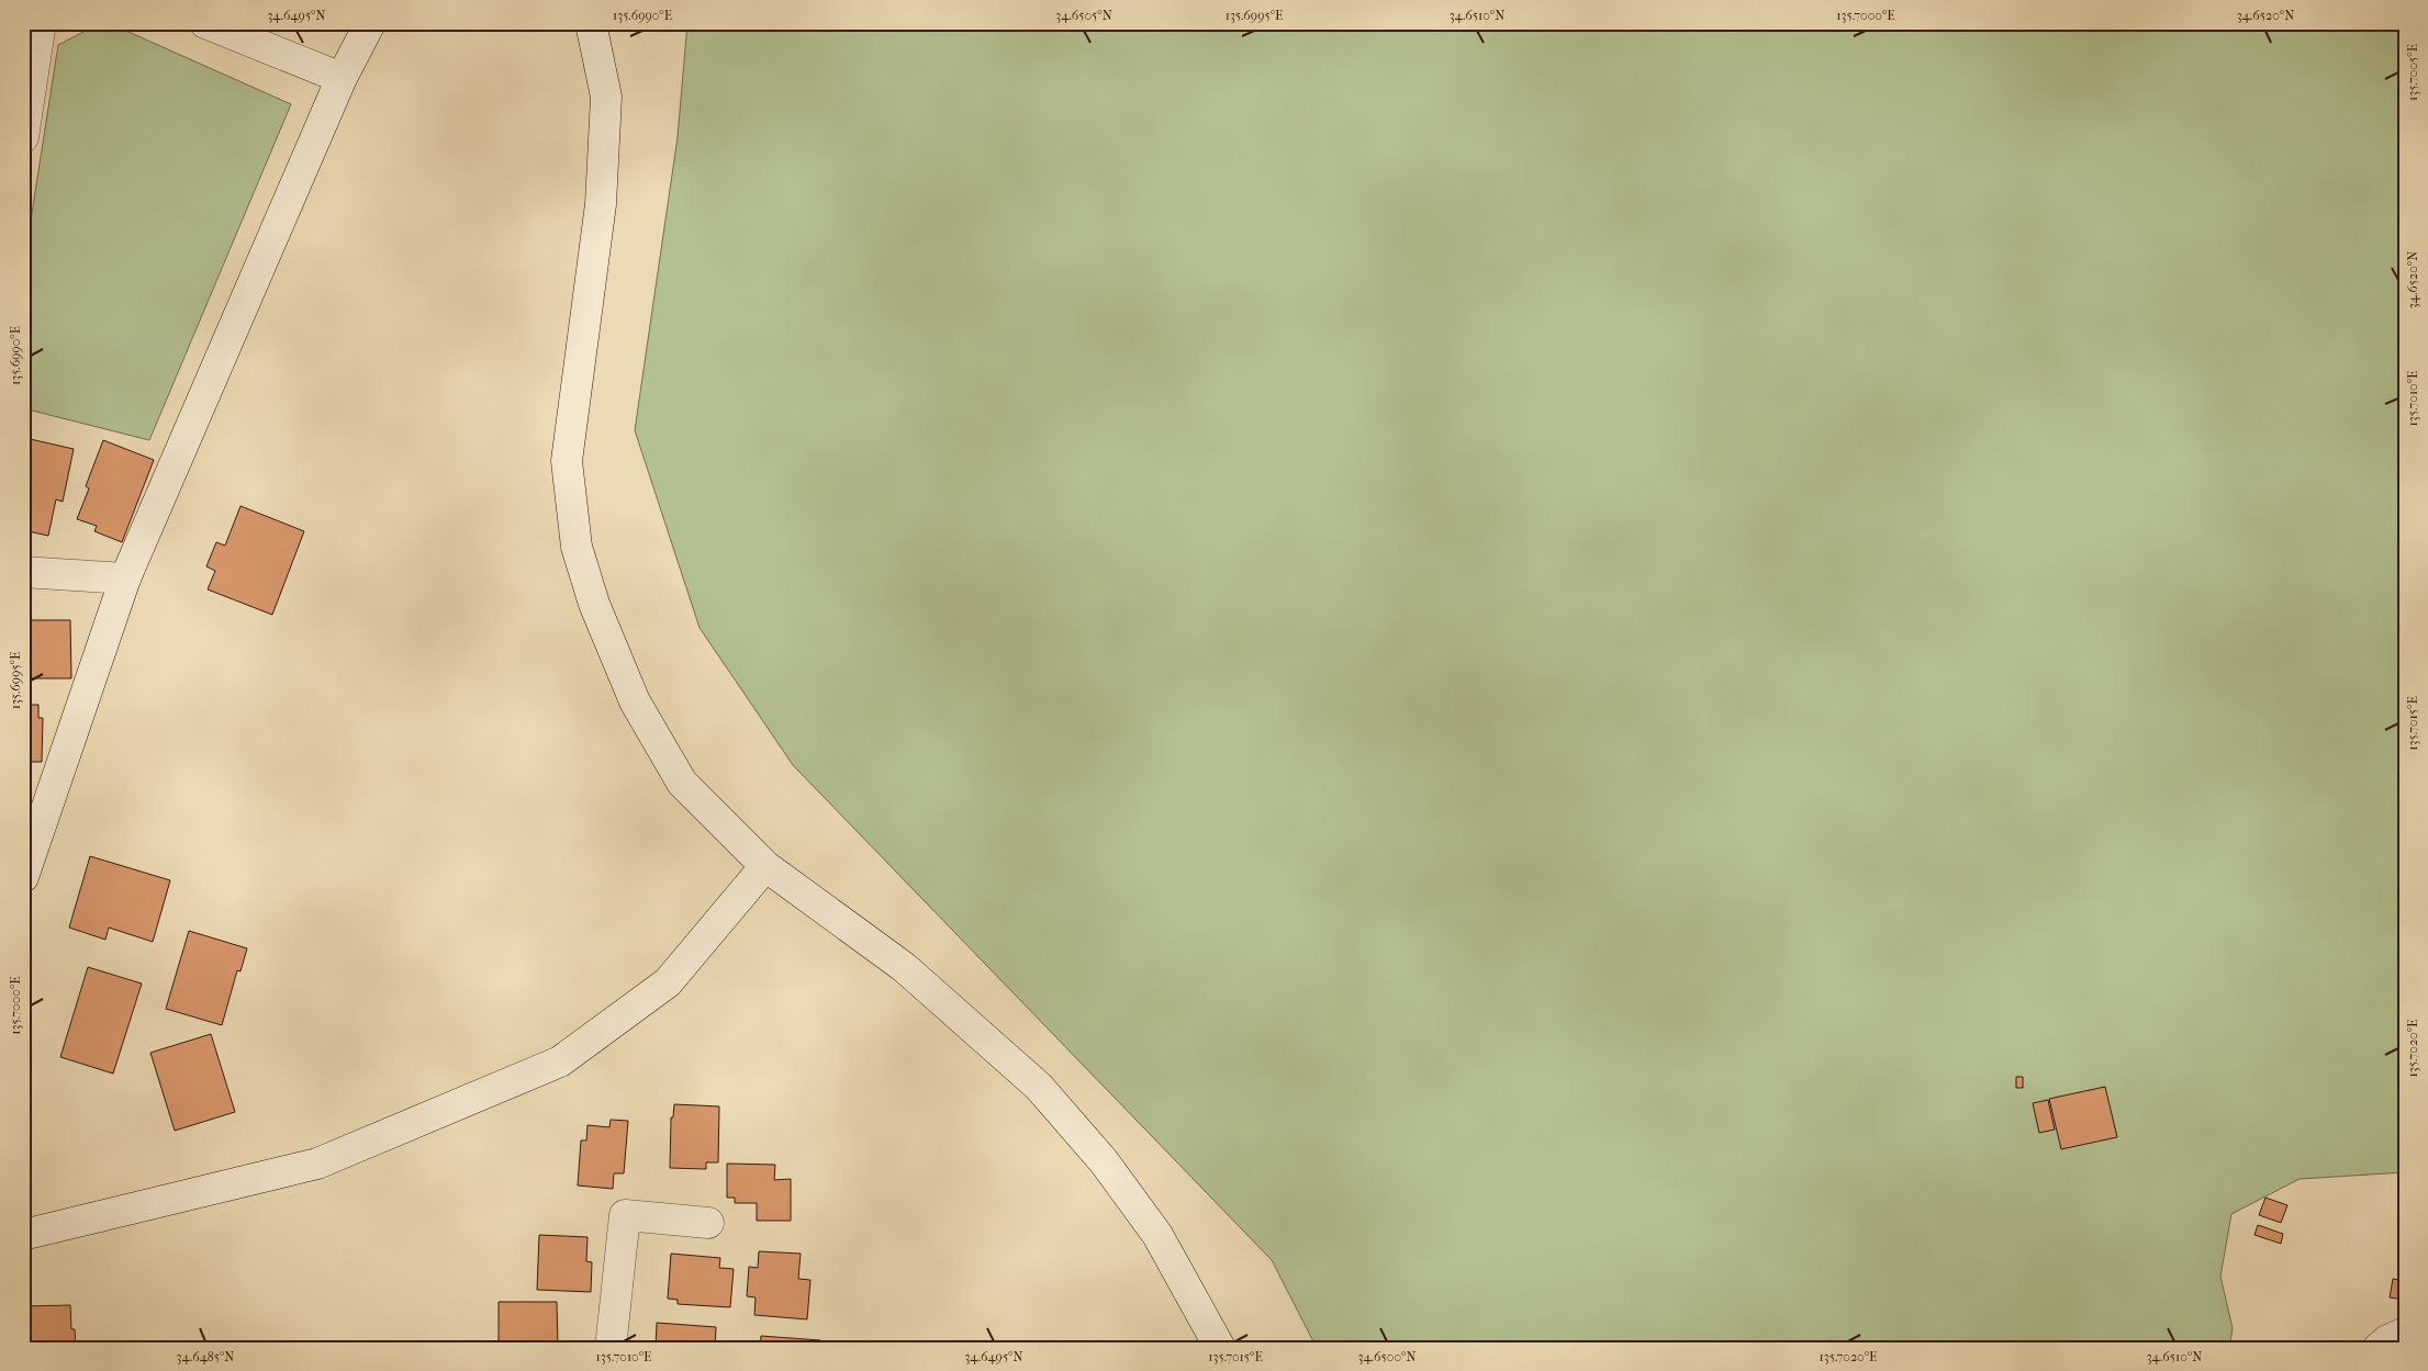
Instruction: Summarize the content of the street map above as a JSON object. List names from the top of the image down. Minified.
{"coordinates":["34.6495°N","135.6990°E","34.6505°N","135.6995°E","34.6510°N","135.7000°E","34.6520°N","135.7005°E","135.7010°E","135.7015°E","135.7020°E","34.6485°N","34.6500°N"]}
